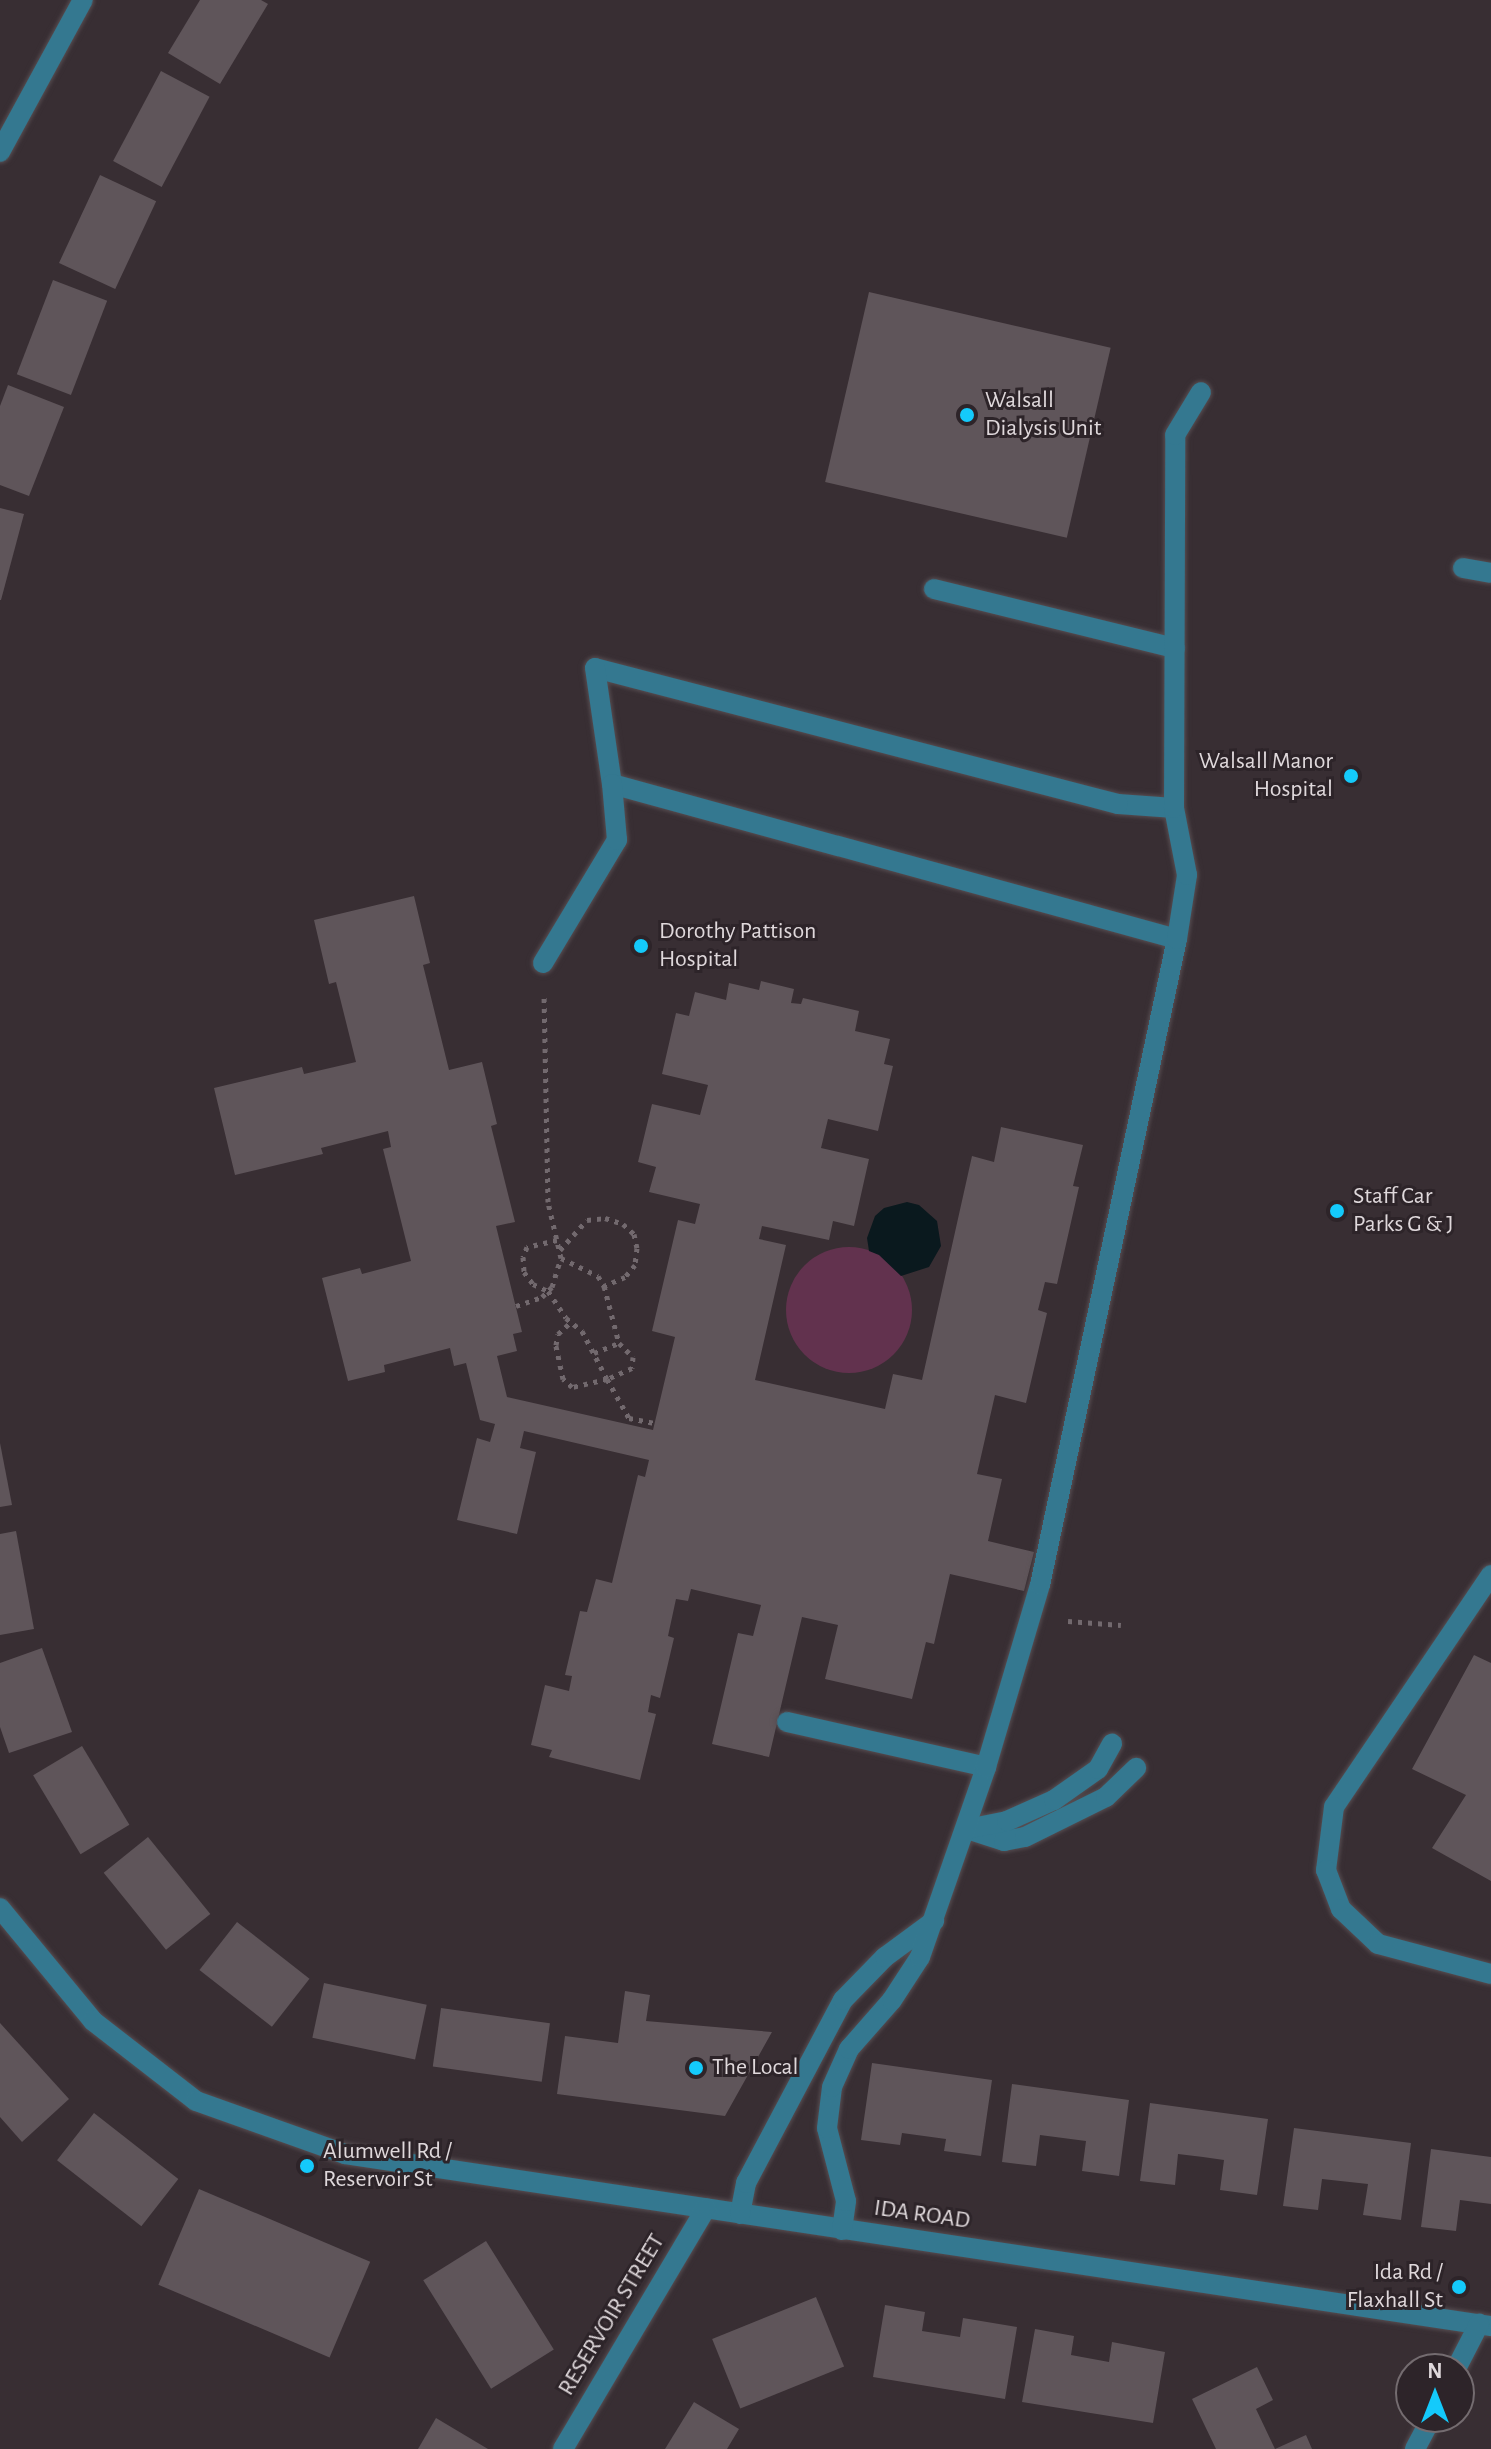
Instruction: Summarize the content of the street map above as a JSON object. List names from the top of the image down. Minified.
{"streets":{"street":["IDA ROAD","RESERVOIR STREET"]},"crossings":[["IDA ROAD","RESERVOIR STREET"]],"places":["Walsall Dialysis Unit","Walsall Manor Hospital","Dorothy Pattison Hospital","Staff Car Parks G & J","The Local","Alumwell Rd / Reservoir St","Ida Rd / Flaxhall St"],"north":"top"}
